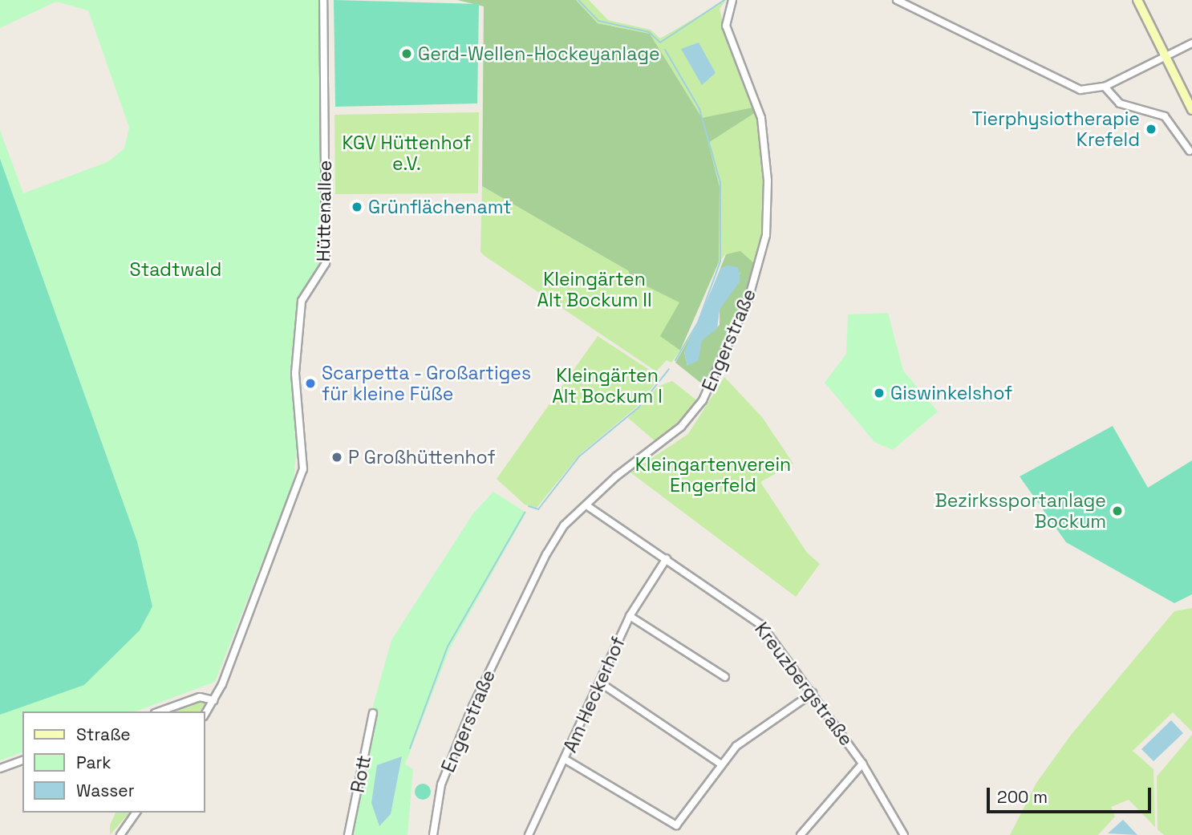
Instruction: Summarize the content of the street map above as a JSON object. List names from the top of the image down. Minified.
{"streets":{"street":["Hüttenallee","Engerstraße","Kreuzbergstraße","Am Heckerhof","Rott"]},"crossings":[["Engerstraße","Kreuzbergstraße"],["Kreuzbergstraße","Am Heckerhof"]],"parks":["KGV Hüttenhof e.V.","Stadtwald","Kleingärten Alt Bockum II","Kleingärten Alt Bockum I","Kleingartenverein Engerfeld"],"places":["Gerd-Wellen-Hockeyanlage","Tierphysiotherapie Krefeld","Grünflächenamt","Scarpetta - Großartiges für kleine Füße","Giswinkelshof","P Großhüttenhof","Bezirkssportanlage Bockum"],"legend":["Straße","Park","Wasser"],"scale_bar":"200 m"}
